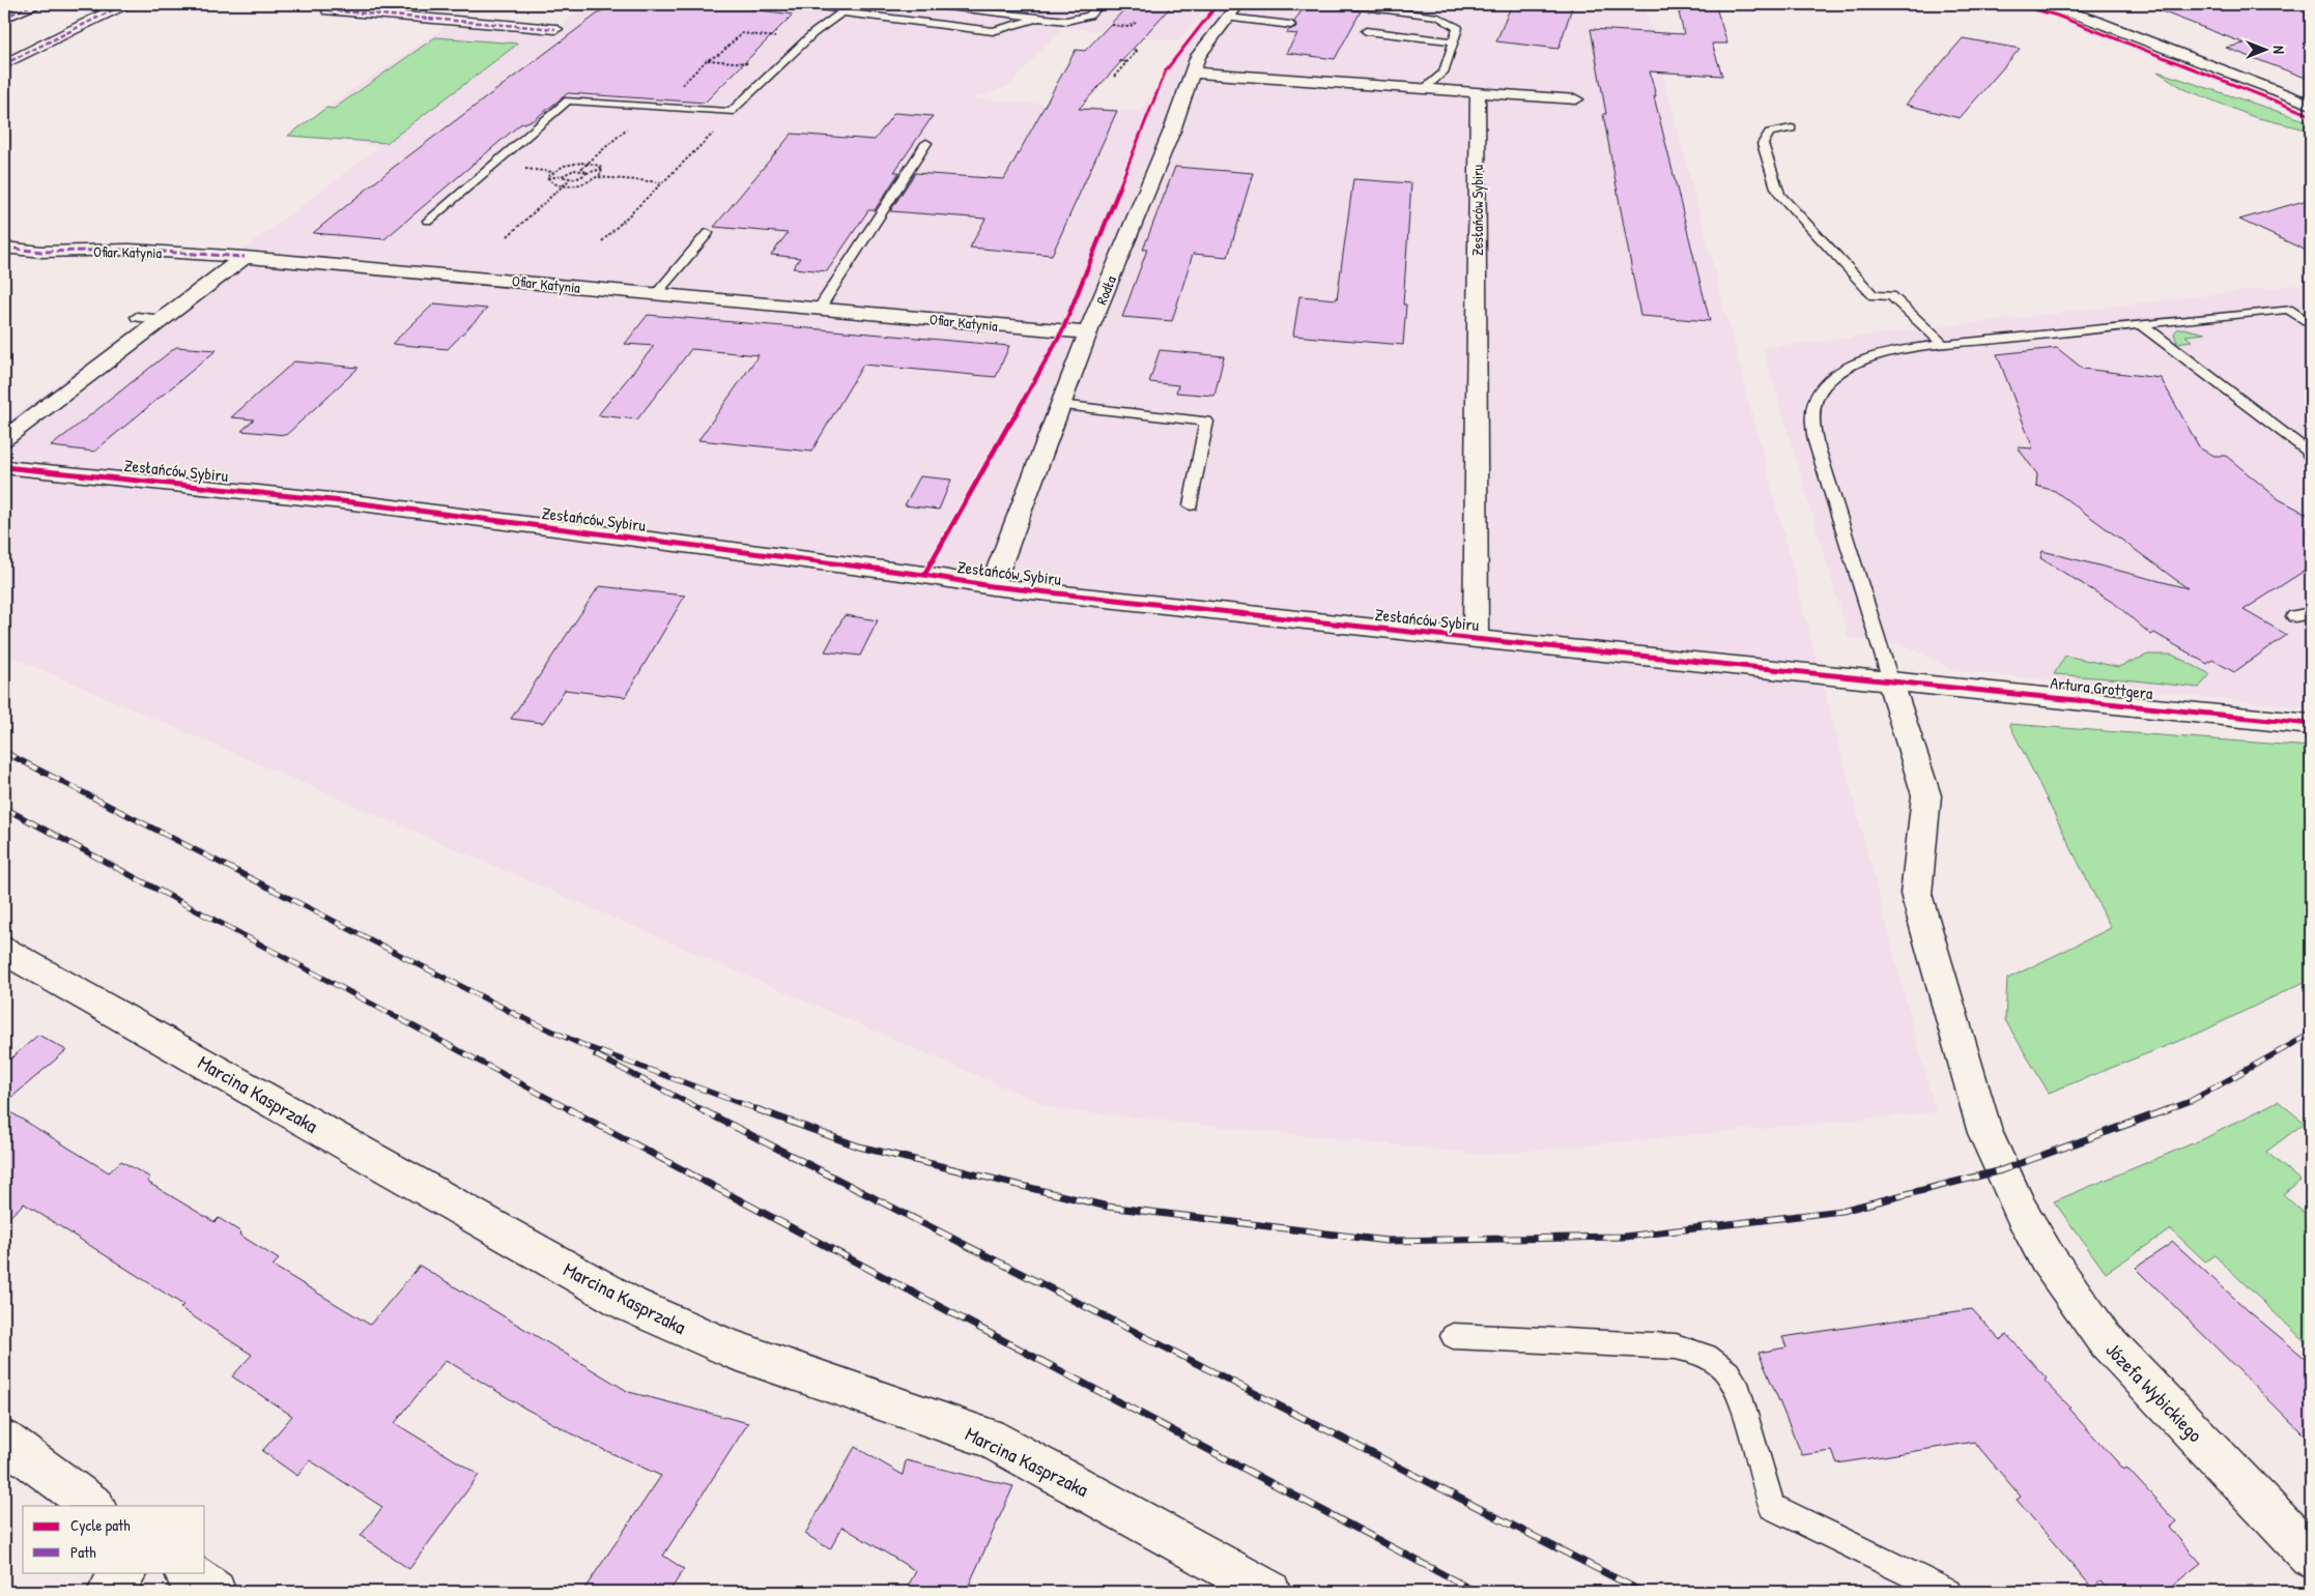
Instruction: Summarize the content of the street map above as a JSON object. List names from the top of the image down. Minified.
{"streets":{"street":["Zesłańców Sybiru","Ofiar Katynia","Rodła","Artura Grottgera","Marcina Kasprzaka","Józefa Wybickiego"]},"crossings":[["Zesłańców Sybiru","Rodła"],["Zesłańców Sybiru","Artura Grottgera"],["Zesłańców Sybiru","Józefa Wybickiego"],["Ofiar Katynia","Rodła"],["Artura Grottgera","Józefa Wybickiego"]],"legend":["Cycle path","Path"],"north":"right"}
